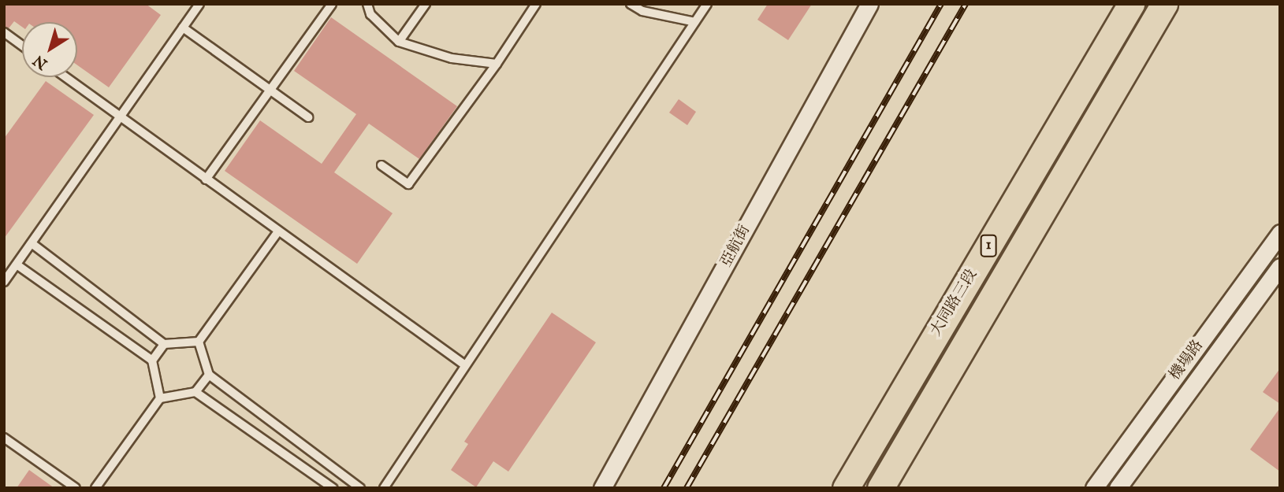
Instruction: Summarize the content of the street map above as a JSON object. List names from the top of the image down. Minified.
{"streets":{"main road":["1","大同路三段"],"street":["亞航街","機場路"]},"north":"bottom left"}
